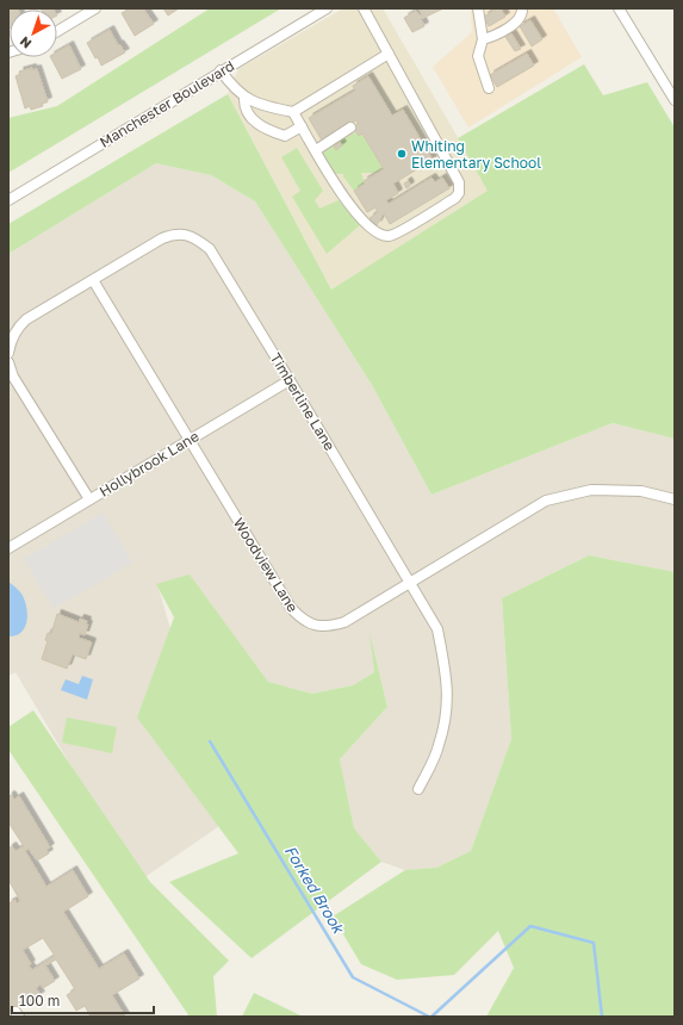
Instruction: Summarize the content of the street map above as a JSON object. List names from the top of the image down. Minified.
{"streets":{"street":["Manchester Boulevard","Timberline Lane","Hollybrook Lane","Woodview Lane"]},"crossings":[["Timberline Lane","Hollybrook Lane"],["Timberline Lane","Woodview Lane"],["Hollybrook Lane","Woodview Lane"]],"water":["Forked Brook"],"places":["Whiting Elementary School"],"scale_bar":"100 m","north":"bottom left"}
